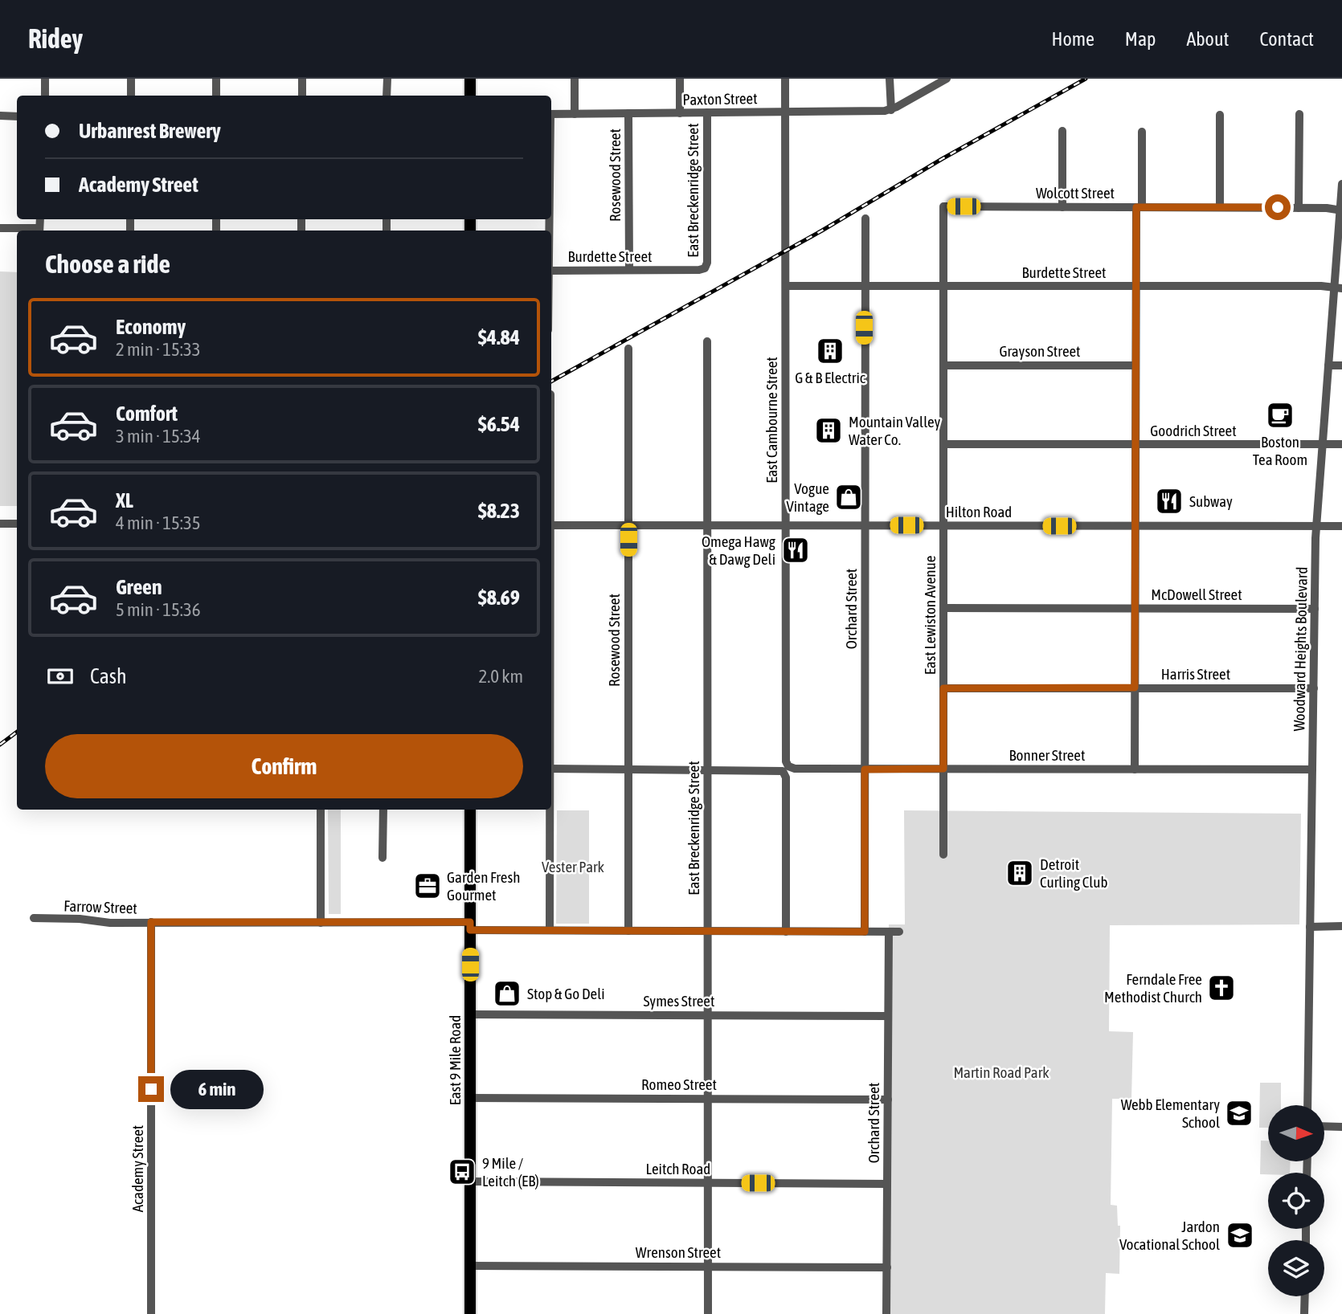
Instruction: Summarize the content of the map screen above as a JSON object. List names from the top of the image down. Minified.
{"streets":{"main road":["East 9 Mile Road"],"street":["Paxton Street","Rosewood Street","East Breckenridge Street","Wolcott Street","Burdette Street","Grayson Street","East Cambourne Street","Goodrich Street","Hilton Road","McDowell Street","Orchard Street","East Lewiston Avenue","Woodward Heights Boulevard","Harris Street","Bonner Street","Farrow Street","Symes Street","Romeo Street","Academy Street","Leitch Road","Wrenson Street"]},"crossings":[["Paxton Street","Rosewood Street"],["Paxton Street","East Breckenridge Street"],["Paxton Street","East Cambourne Street"],["Rosewood Street","Burdette Street"],["Rosewood Street","Hilton Road"],["Rosewood Street","Farrow Street"],["East Breckenridge Street","Burdette Street"],["East Breckenridge Street","Hilton Road"],["East Breckenridge Street","Farrow Street"],["East Breckenridge Street","Symes Street"],["East Breckenridge Street","Romeo Street"],["East Breckenridge Street","Leitch Road"],["East Breckenridge Street","Wrenson Street"],["Wolcott Street","East Lewiston Avenue"],["Wolcott Street","Woodward Heights Boulevard"],["Burdette Street","East Cambourne Street"],["Burdette Street","Orchard Street"],["Burdette Street","East Lewiston Avenue"],["Burdette Street","Woodward Heights Boulevard"],["Grayson Street","East Lewiston Avenue"],["East Cambourne Street","Hilton Road"],["East Cambourne Street","Bonner Street"],["Goodrich Street","East Lewiston Avenue"],["Goodrich Street","Woodward Heights Boulevard"],["Hilton Road","Orchard Street"],["Hilton Road","East Lewiston Avenue"],["Hilton Road","Woodward Heights Boulevard"],["McDowell Street","East Lewiston Avenue"],["McDowell Street","Woodward Heights Boulevard"],["Orchard Street","Bonner Street"],["Orchard Street","Farrow Street"],["Orchard Street","Symes Street"],["Orchard Street","Romeo Street"],["Orchard Street","Leitch Road"],["Orchard Street","Wrenson Street"],["East Lewiston Avenue","Harris Street"],["East Lewiston Avenue","Bonner Street"],["Woodward Heights Boulevard","Harris Street"],["Woodward Heights Boulevard","Bonner Street"],["Farrow Street","East 9 Mile Road"],["Farrow Street","Academy Street"],["Symes Street","East 9 Mile Road"],["East 9 Mile Road","Romeo Street"],["East 9 Mile Road","Leitch Road"],["East 9 Mile Road","Wrenson Street"]],"parks":["Vester Park","Martin Road Park"],"places":{"building":["G & B Electric","Mountain Valley Water Co.","Detroit Curling Club"],"cafe":["Boston Tea Room"],"shop":["Vogue Vintage","Stop & Go Deli"],"restaurant":["Subway","Omega Hawg & Dawg Deli"],"office":["Garden Fresh Gourmet"],"church":["Ferndale Free Methodist Church"],"school or university":["Webb Elementary School","Jardon Vocational School"],"bus stop":["9 Mile / Leitch (EB)"]},"north":"right","page":{"header":"Ridey","nav":["Home","Map","About","Contact"],"banner":["Urbanrest Brewery","Academy Street"],"heading":"Choose a ride","list":[{"name":"Economy","note":"2 min · 15:33","value":"$4.84"},{"name":"Comfort","note":"3 min · 15:34","value":"$6.54"},{"name":"XL","note":"4 min · 15:35","value":"$8.23"},{"name":"Green","note":"5 min · 15:36","value":"$8.69"}],"pay":["Cash","2.0 km"],"buttons":"Confirm","bubble":"6 min"}}
